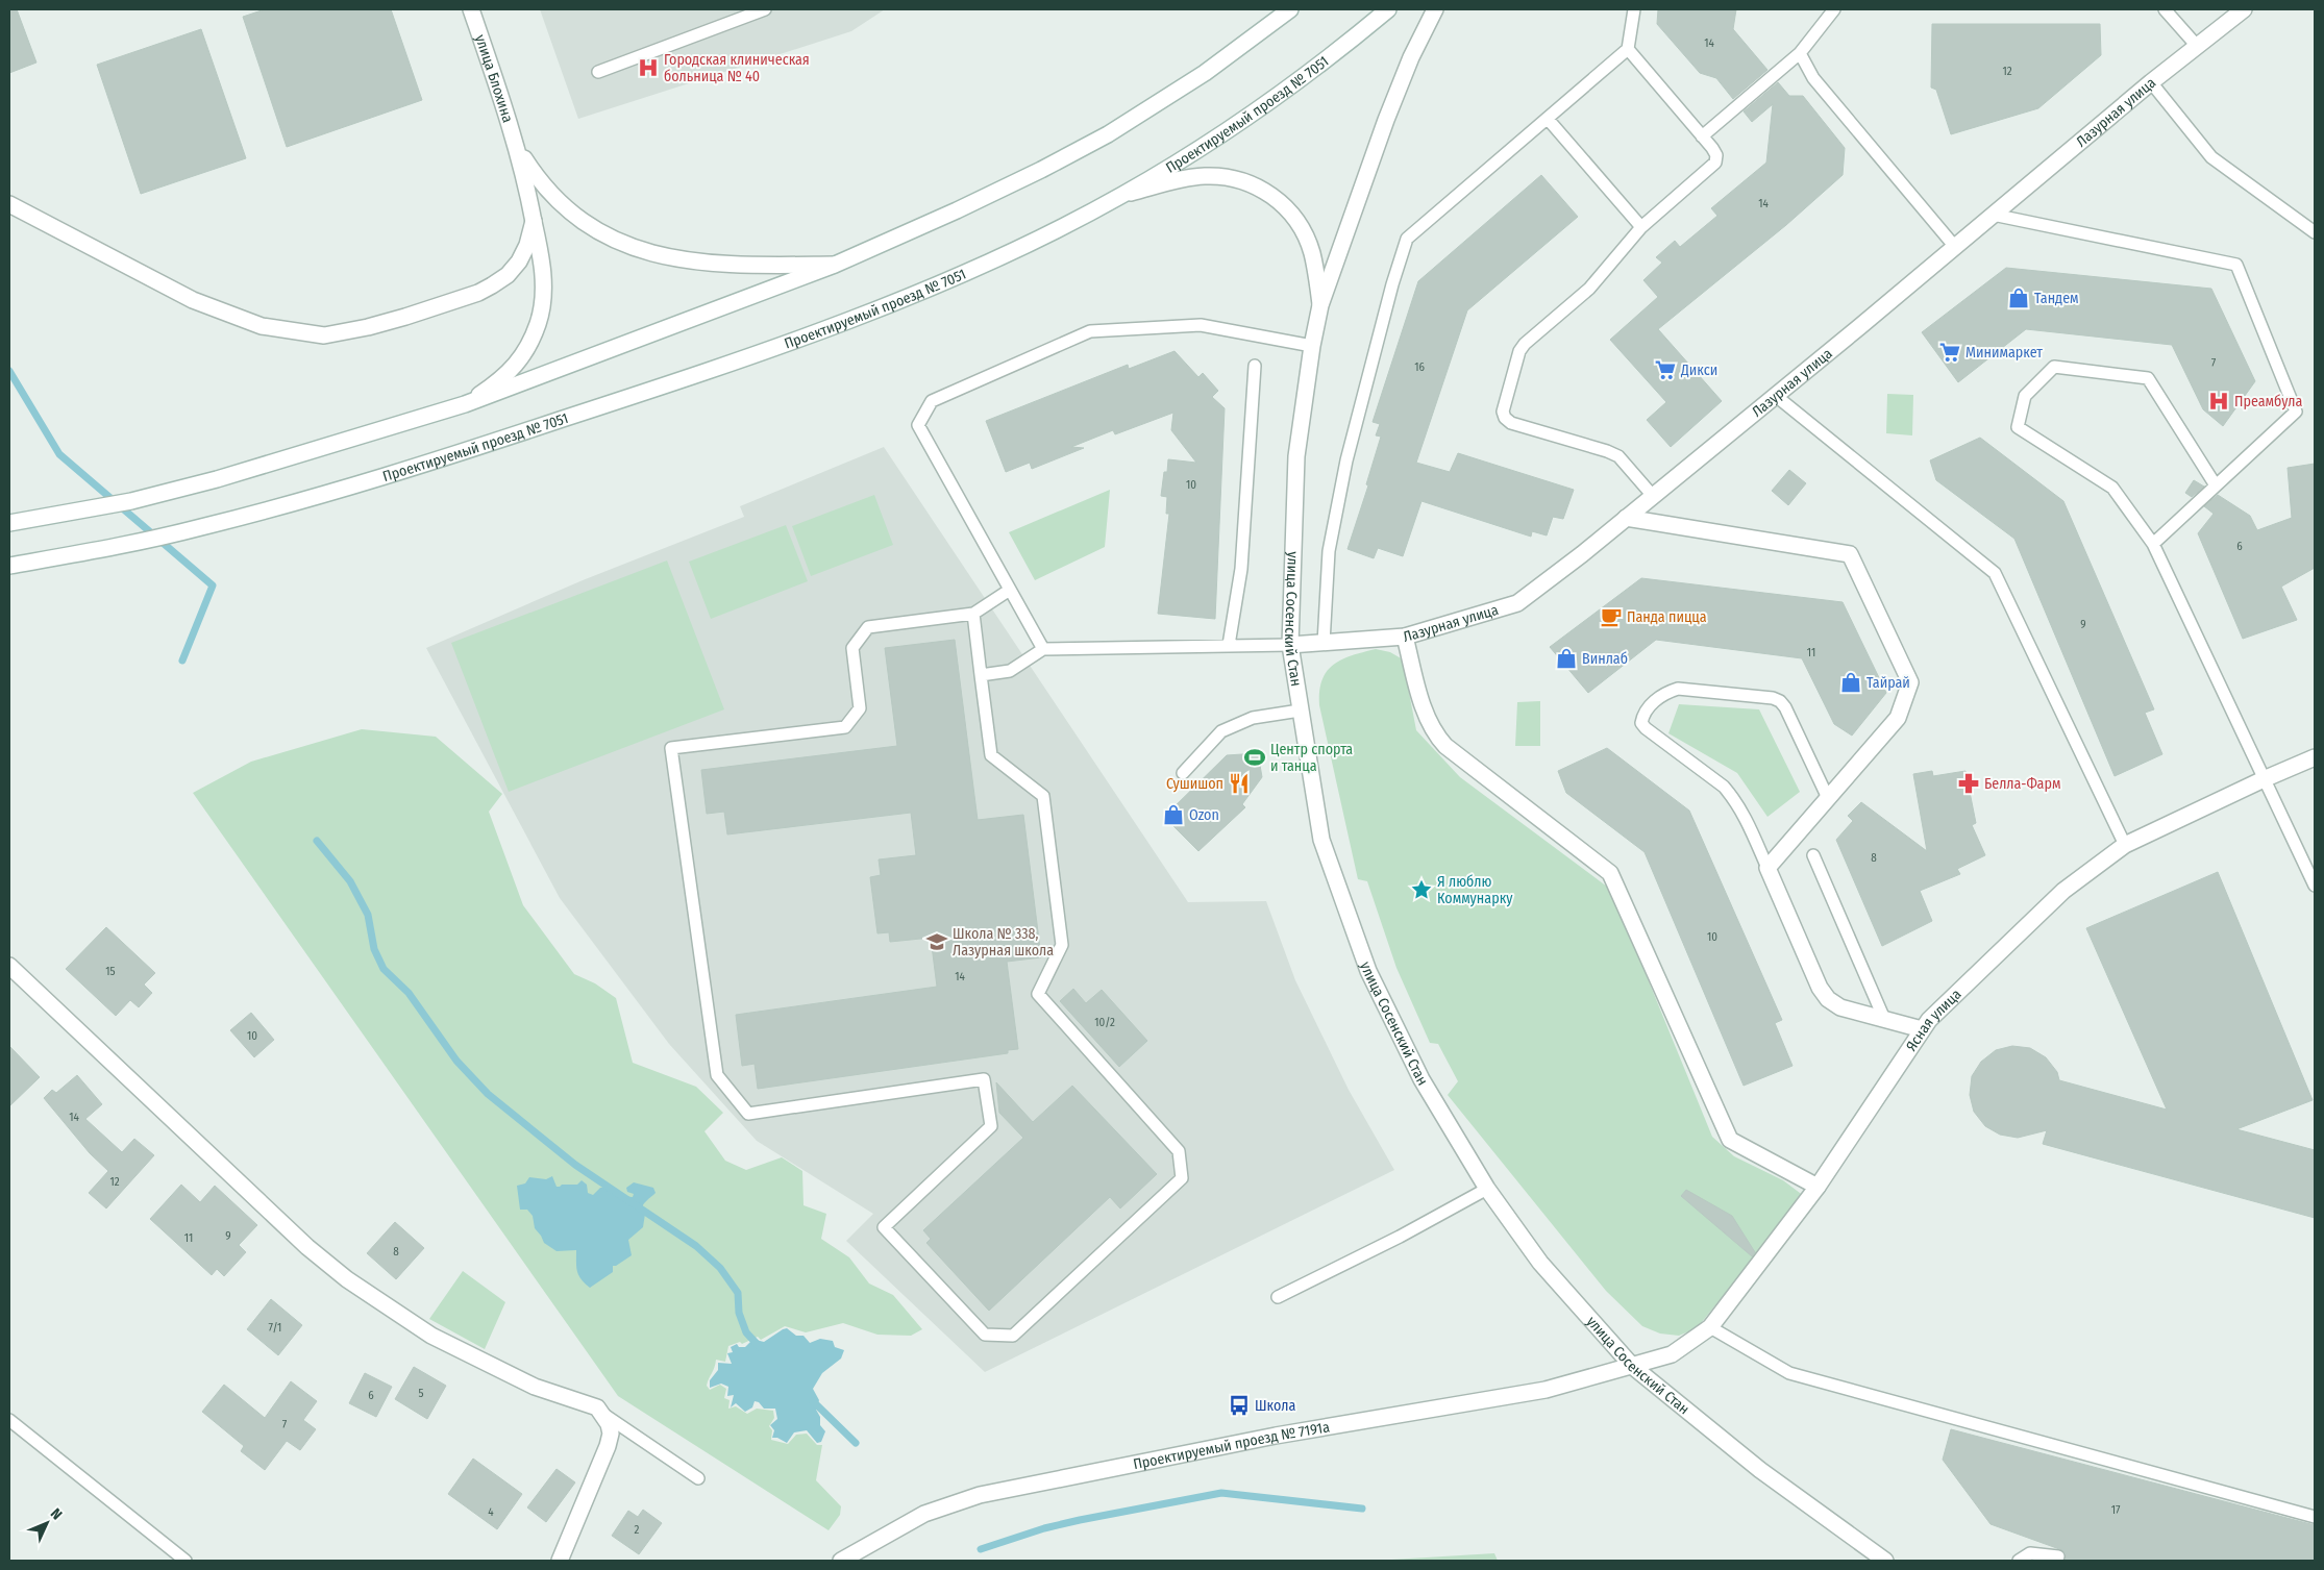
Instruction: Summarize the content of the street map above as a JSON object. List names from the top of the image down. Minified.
{"streets":{"street":["улица Блохина","Лазурная улица","Проектируемый проезд № 7051","улица Сосенский Стан","Ясная улица","Проектируемый проезд № 7191а"]},"crossings":[["Лазурная улица","улица Сосенский Стан"],["улица Сосенский Стан","Ясная улица"],["улица Сосенский Стан","Проектируемый проезд № 7191а"],["Ясная улица","Проектируемый проезд № 7191а"]],"places":{"hospital":["Городская клиническая больница № 40","Преамбула"],"shop":["Тандем","Винлаб","Тайрай","Ozon"],"supermarket":["Минимаркет","Дикси"],"cafe":["Панда пицца"],"sports":["Центр спорта и танца"],"restaurant":["Сушишоп"],"pharmacy":["Белла-Фарм"],"place":["Я люблю Коммунарку"],"school or university":["Школа № 338, Лазурная школа"],"bus stop":["Школа"]},"house_numbers":["14","12","14","7","16","10","6","9","11","8","10","15","14","10/2","10","14","12","9","11","8","7/1","5","6","7","17","4","2"],"north":"top right"}
